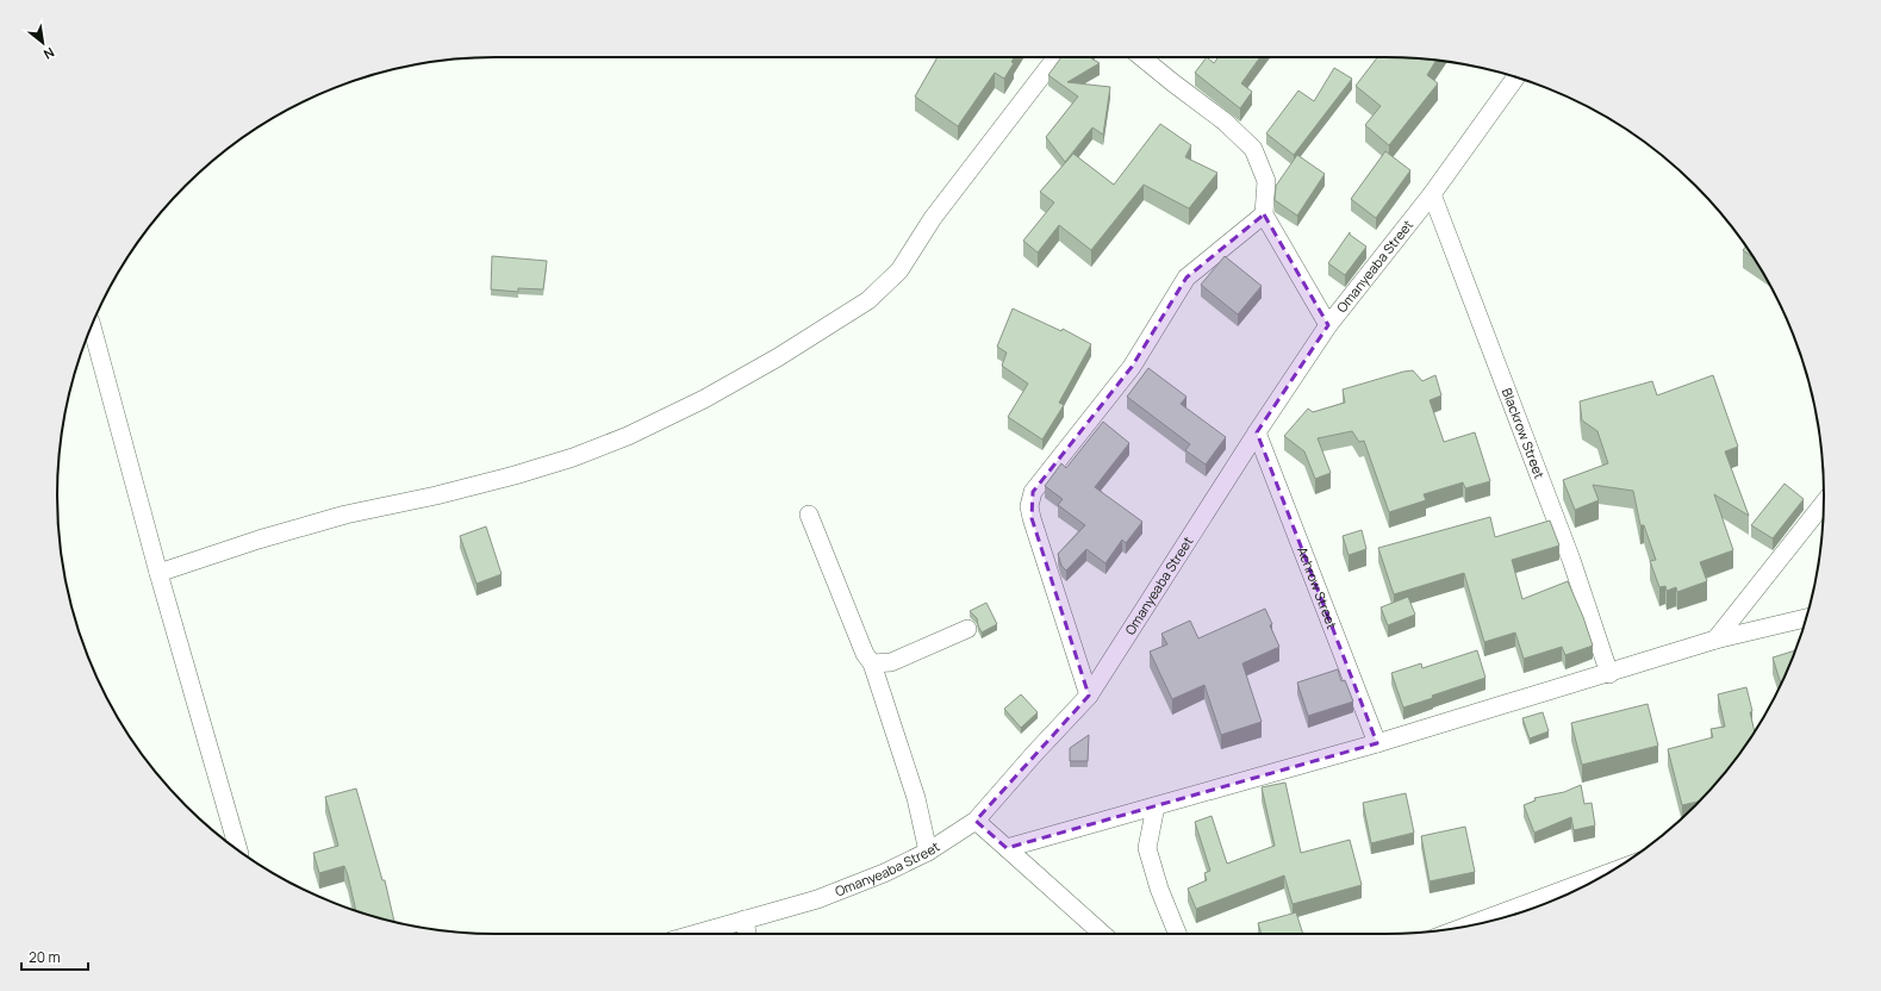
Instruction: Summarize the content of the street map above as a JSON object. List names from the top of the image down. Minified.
{"streets":{"street":["Omanyeaba Street","Blackrow Street","Achrow Street"]},"crossings":[["Omanyeaba Street","Blackrow Street"],["Omanyeaba Street","Achrow Street"]],"scale_bar":"20 m","north":"bottom right"}
